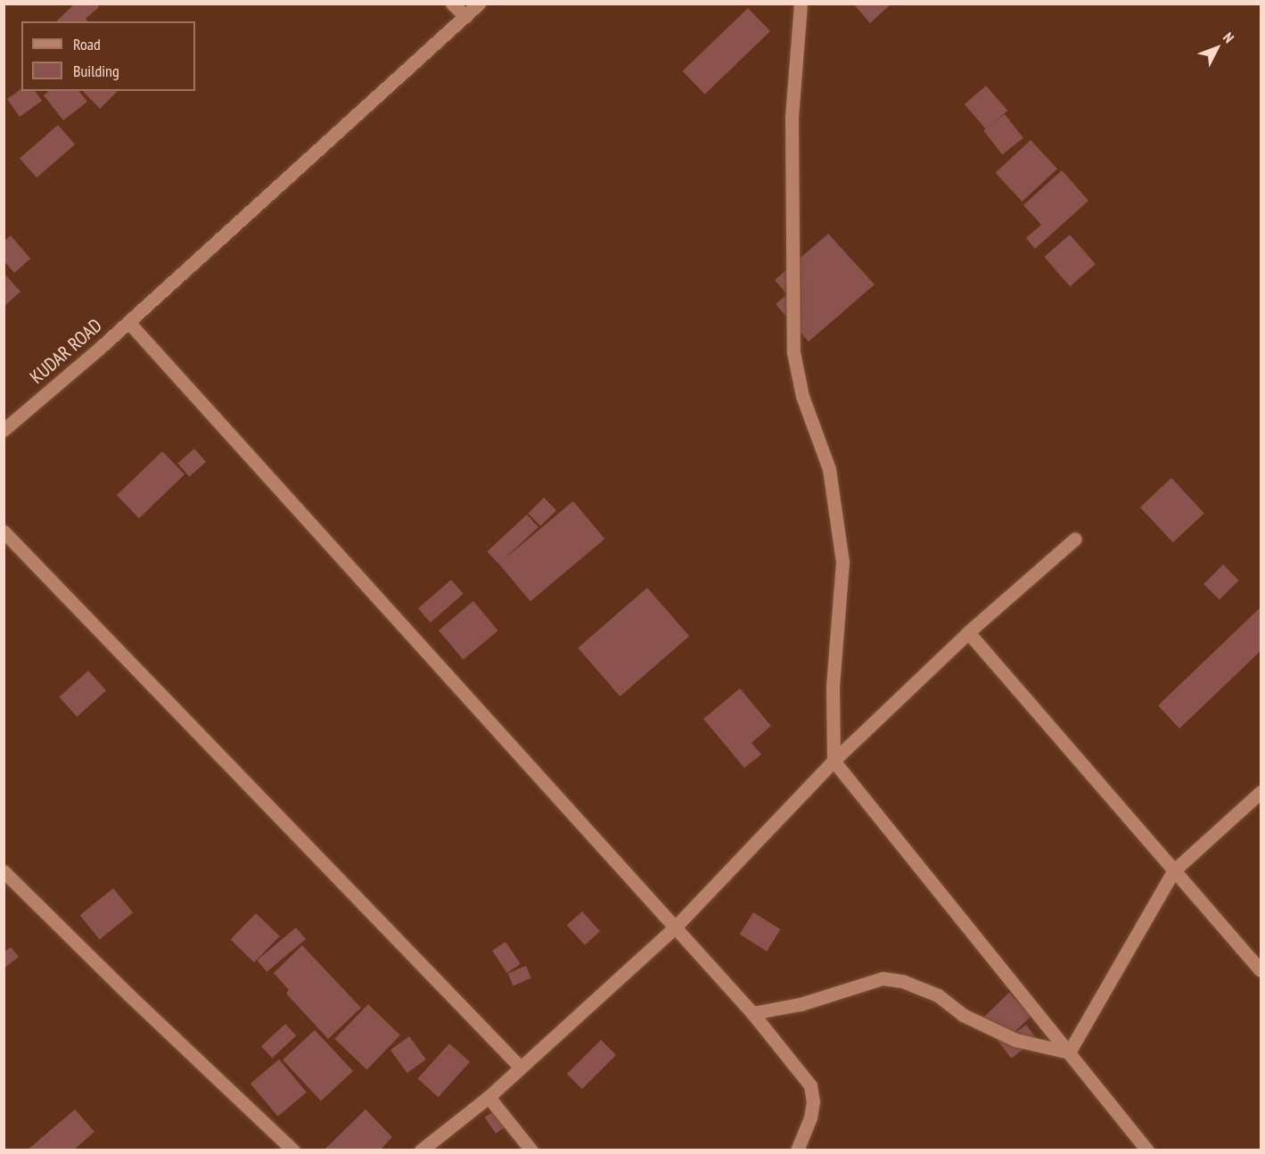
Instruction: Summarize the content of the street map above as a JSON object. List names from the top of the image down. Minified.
{"streets":{"street":["KUDAR ROAD"]},"legend":["Road","Building"],"north":"top right"}
